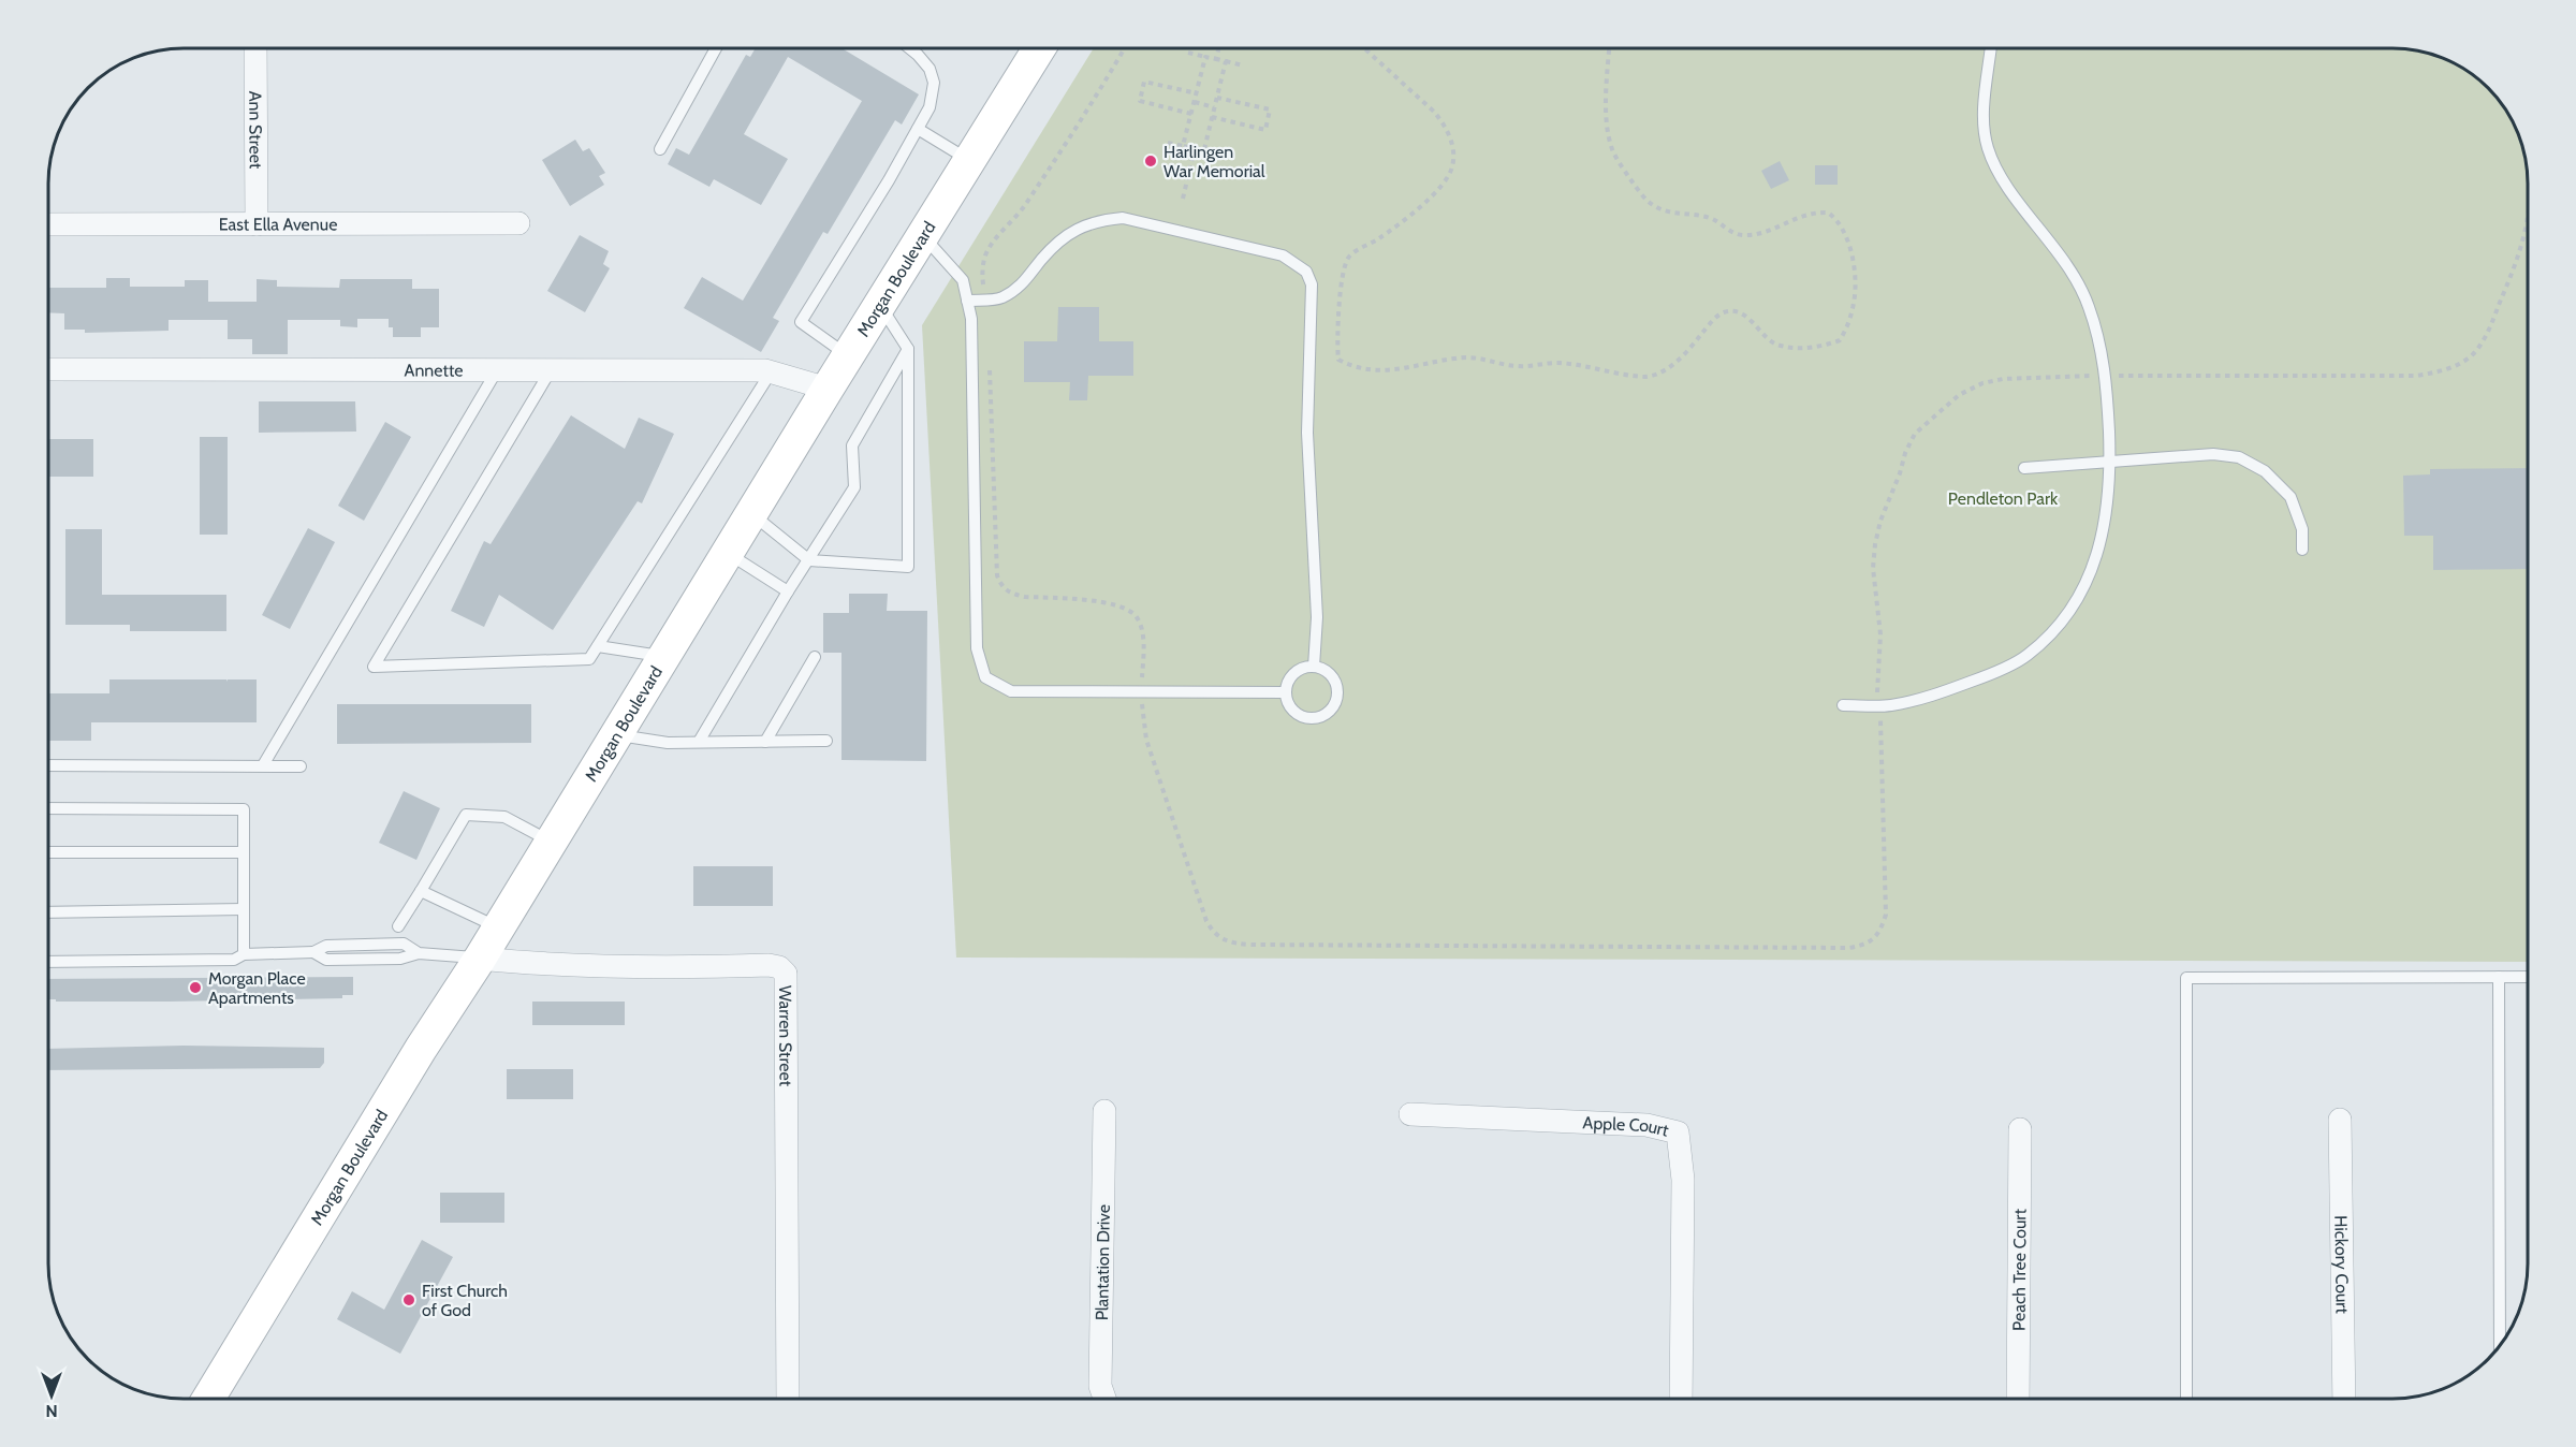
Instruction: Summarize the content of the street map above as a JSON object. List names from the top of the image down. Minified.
{"streets":{"main road":["Morgan Boulevard"],"street":["Ann Street","East Ella Avenue","Annette","Warren Street","Apple Court","Plantation Drive","Hickory Court","Peach Tree Court"]},"crossings":[["Ann Street","East Ella Avenue"],["Morgan Boulevard","Annette"],["Morgan Boulevard","Warren Street"]],"parks":["Pendleton Park"],"places":["Harlingen War Memorial","Morgan Place Apartments","First Church of God"],"north":"bottom"}
